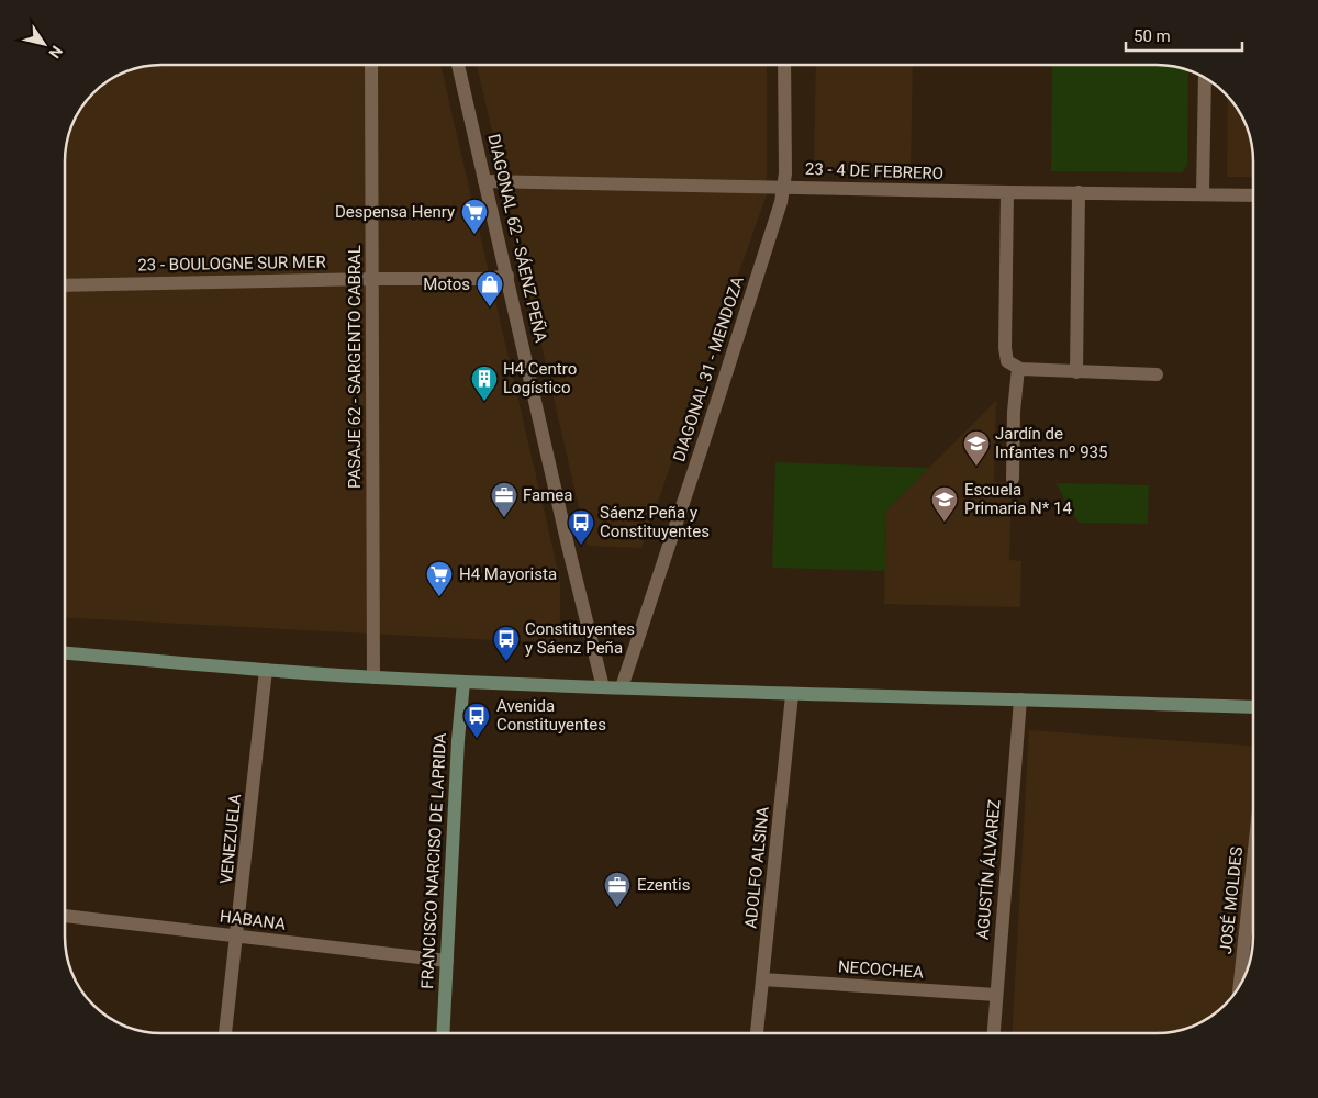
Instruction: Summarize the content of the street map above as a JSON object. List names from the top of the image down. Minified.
{"streets":{"main road":["FRANCISCO NARCISO DE LAPRIDA"],"street":["23 - 4 DE FEBRERO","DIAGONAL 62 - SÁENZ PEÑA","23 - BOULOGNE SUR MER","PASAJE 62 - SARGENTO CABRAL","DIAGONAL 31 - MENDOZA","VENEZUELA","ADOLFO ALSINA","AGUSTÍN ÁLVAREZ","JOSÉ MOLDES","HABANA","NECOCHEA"]},"crossings":[["23 - 4 DE FEBRERO","DIAGONAL 62 - SÁENZ PEÑA"],["23 - 4 DE FEBRERO","DIAGONAL 31 - MENDOZA"],["DIAGONAL 62 - SÁENZ PEÑA","23 - BOULOGNE SUR MER"],["23 - BOULOGNE SUR MER","PASAJE 62 - SARGENTO CABRAL"],["VENEZUELA","HABANA"],["FRANCISCO NARCISO DE LAPRIDA","HABANA"],["ADOLFO ALSINA","NECOCHEA"],["AGUSTÍN ÁLVAREZ","NECOCHEA"]],"places":{"supermarket":["Despensa Henry","H4 Mayorista"],"shop":["Motos"],"building":["H4 Centro Logístico"],"school or university":["Jardín de Infantes nº 935","Escuela Primaria N* 14"],"office":["Famea","Ezentis"],"bus stop":["Sáenz Peña y Constituyentes","Constituyentes y Sáenz Peña","Avenida Constituyentes"]},"scale_bar":"50 m","north":"bottom right"}
